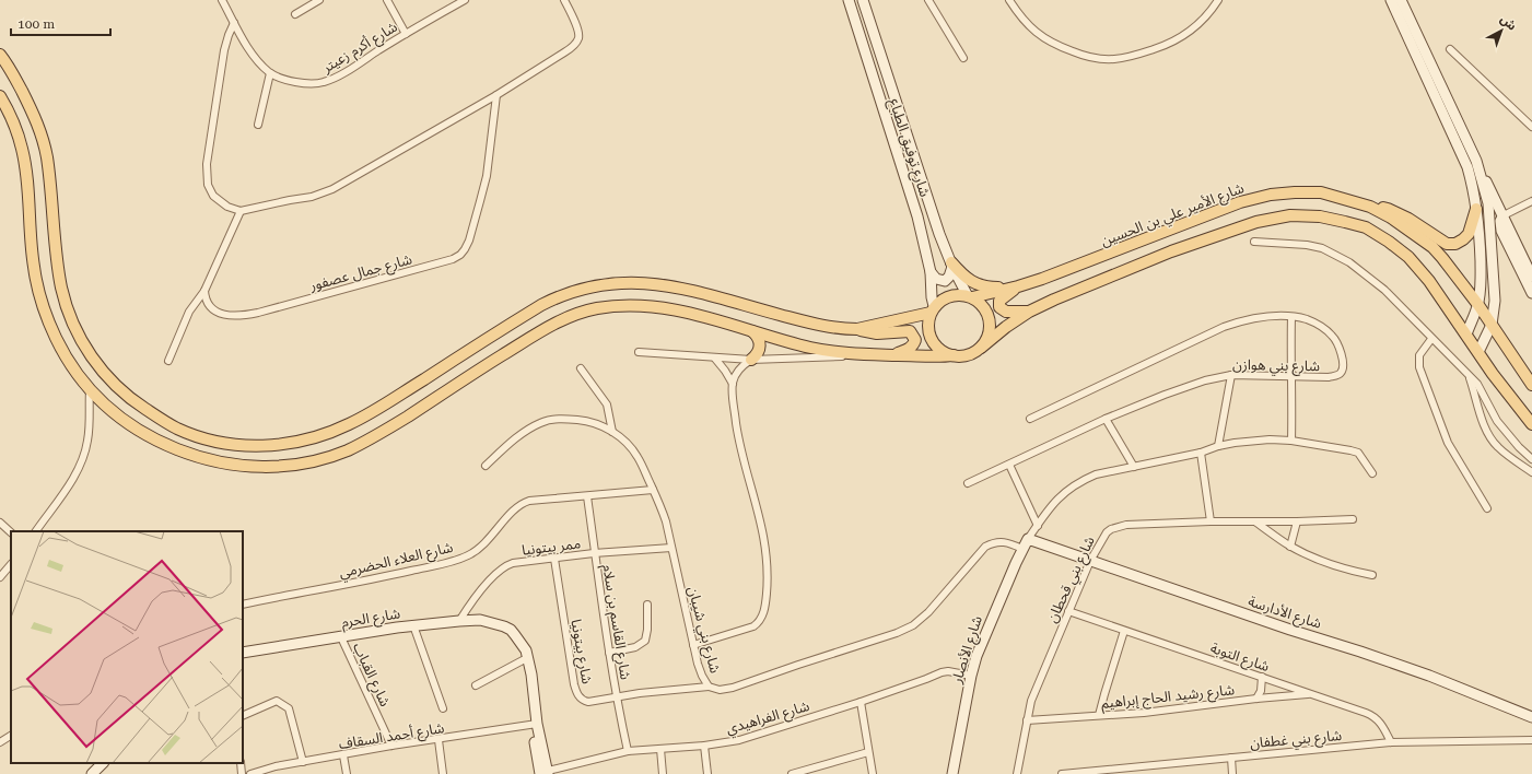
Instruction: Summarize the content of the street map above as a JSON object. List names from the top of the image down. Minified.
{"streets":{"main road":["شارع الأمير علي بن الحسين"],"street":["شارع أكرم زعيتر","شارع توفيق الطباع","شارع جمال عصفور","شارع بني هوازن","ممر بيتونيا","شارع العلاء الحضرمي","شارع بني قحطان","شارع الأدارسة","شارع الحرم","شارع القاسم بن سلام","شارع بني شيبان","شارع الأنصار","شارع بيتونيا","شارع التوبة","شارع القباب","شارع رشيد الحاج إبراهيم","شارع الفراهيدي","شارع أحمد السقاف","شارع بني غطفان"]},"crossings":[["شارع توفيق الطباع","شارع الأمير علي بن الحسين"],["ممر بيتونيا","شارع الحرم"],["ممر بيتونيا","شارع القاسم بن سلام"],["ممر بيتونيا","شارع بني شيبان"],["ممر بيتونيا","شارع بيتونيا"],["شارع العلاء الحضرمي","شارع القاسم بن سلام"],["شارع العلاء الحضرمي","شارع بني شيبان"],["شارع بني قحطان","شارع الأدارسة"],["شارع بني قحطان","شارع التوبة"],["شارع بني قحطان","شارع رشيد الحاج إبراهيم"],["شارع الأدارسة","شارع بني شيبان"],["شارع الأدارسة","شارع الأنصار"],["شارع الحرم","شارع القباب"],["شارع الحرم","شارع الفراهيدي"],["شارع الحرم","شارع أحمد السقاف"],["شارع القاسم بن سلام","شارع بيتونيا"],["شارع القاسم بن سلام","شارع الفراهيدي"],["شارع بني شيبان","شارع الأنصار"],["شارع بني شيبان","شارع بيتونيا"],["شارع الأنصار","شارع الفراهيدي"],["شارع التوبة","شارع رشيد الحاج إبراهيم"],["شارع التوبة","شارع بني غطفان"],["شارع القباب","شارع أحمد السقاف"]],"scale_bar":"100 m","north":"top right"}
